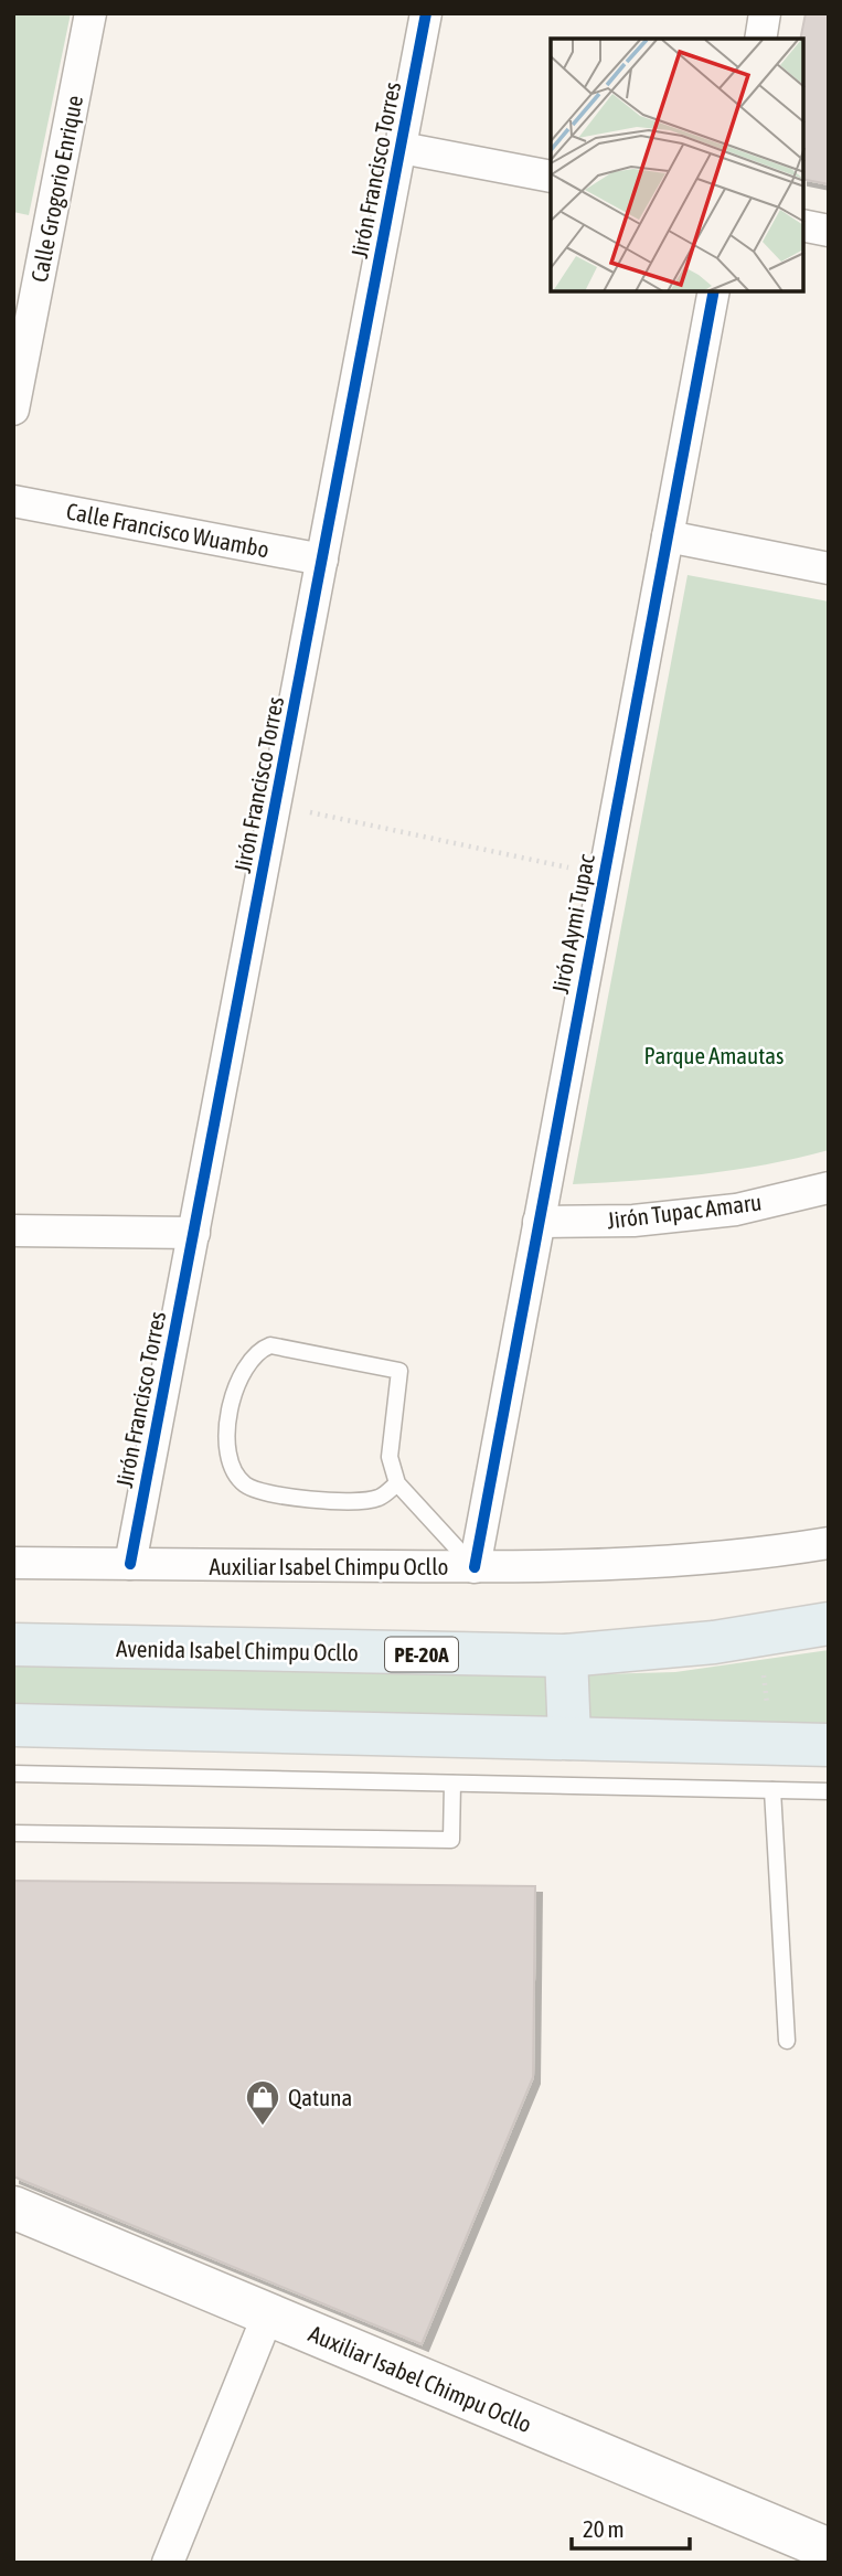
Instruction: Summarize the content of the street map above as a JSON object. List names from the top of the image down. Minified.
{"streets":{"main road":["Avenida Isabel Chimpu Ocllo","PE-20A"],"street":["Jirón Francisco Torres","Calle Grogorio Enrique","Calle Francisco Wuambo","Jirón Aymi Tupac","Jirón Tupac Amaru","Auxiliar Isabel Chimpu Ocllo"]},"crossings":[["Jirón Francisco Torres","Calle Francisco Wuambo"],["Jirón Francisco Torres","Auxiliar Isabel Chimpu Ocllo"],["Jirón Aymi Tupac","Jirón Tupac Amaru"],["Jirón Aymi Tupac","Auxiliar Isabel Chimpu Ocllo"]],"parks":["Parque Amautas"],"places":{"shop":["Qatuna"]},"scale_bar":"20 m"}
